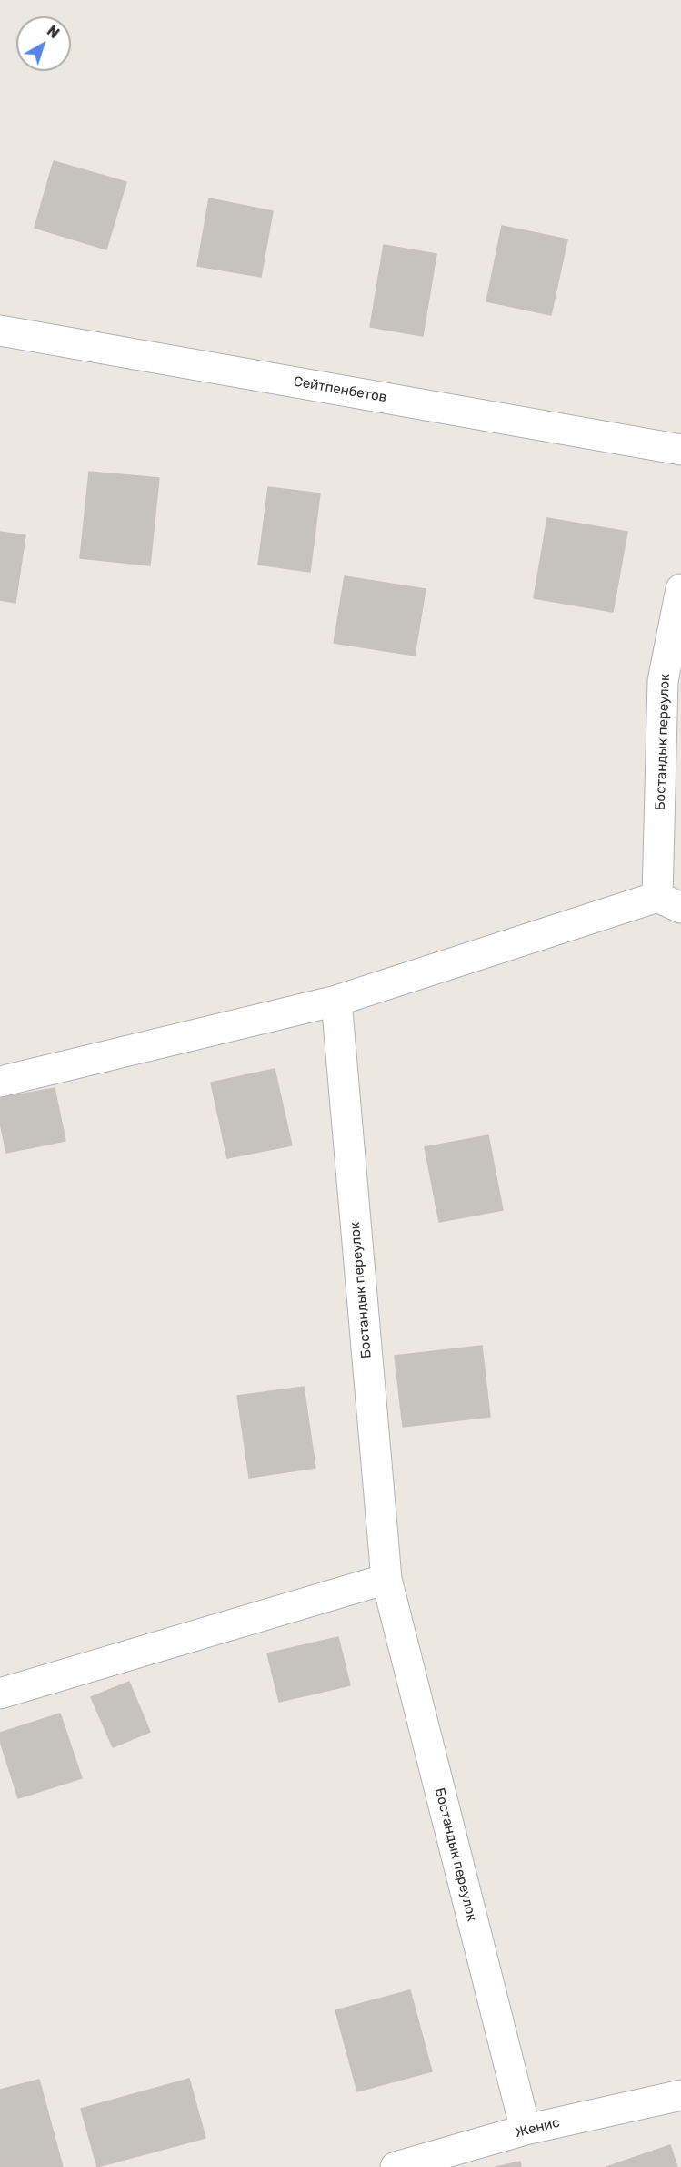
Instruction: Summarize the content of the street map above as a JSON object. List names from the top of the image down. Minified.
{"streets":{"street":["Сейтпенбетов","Бостандык переулок","Женис"]},"crossings":[["Бостандык переулок","Женис"]],"north":"top right"}
